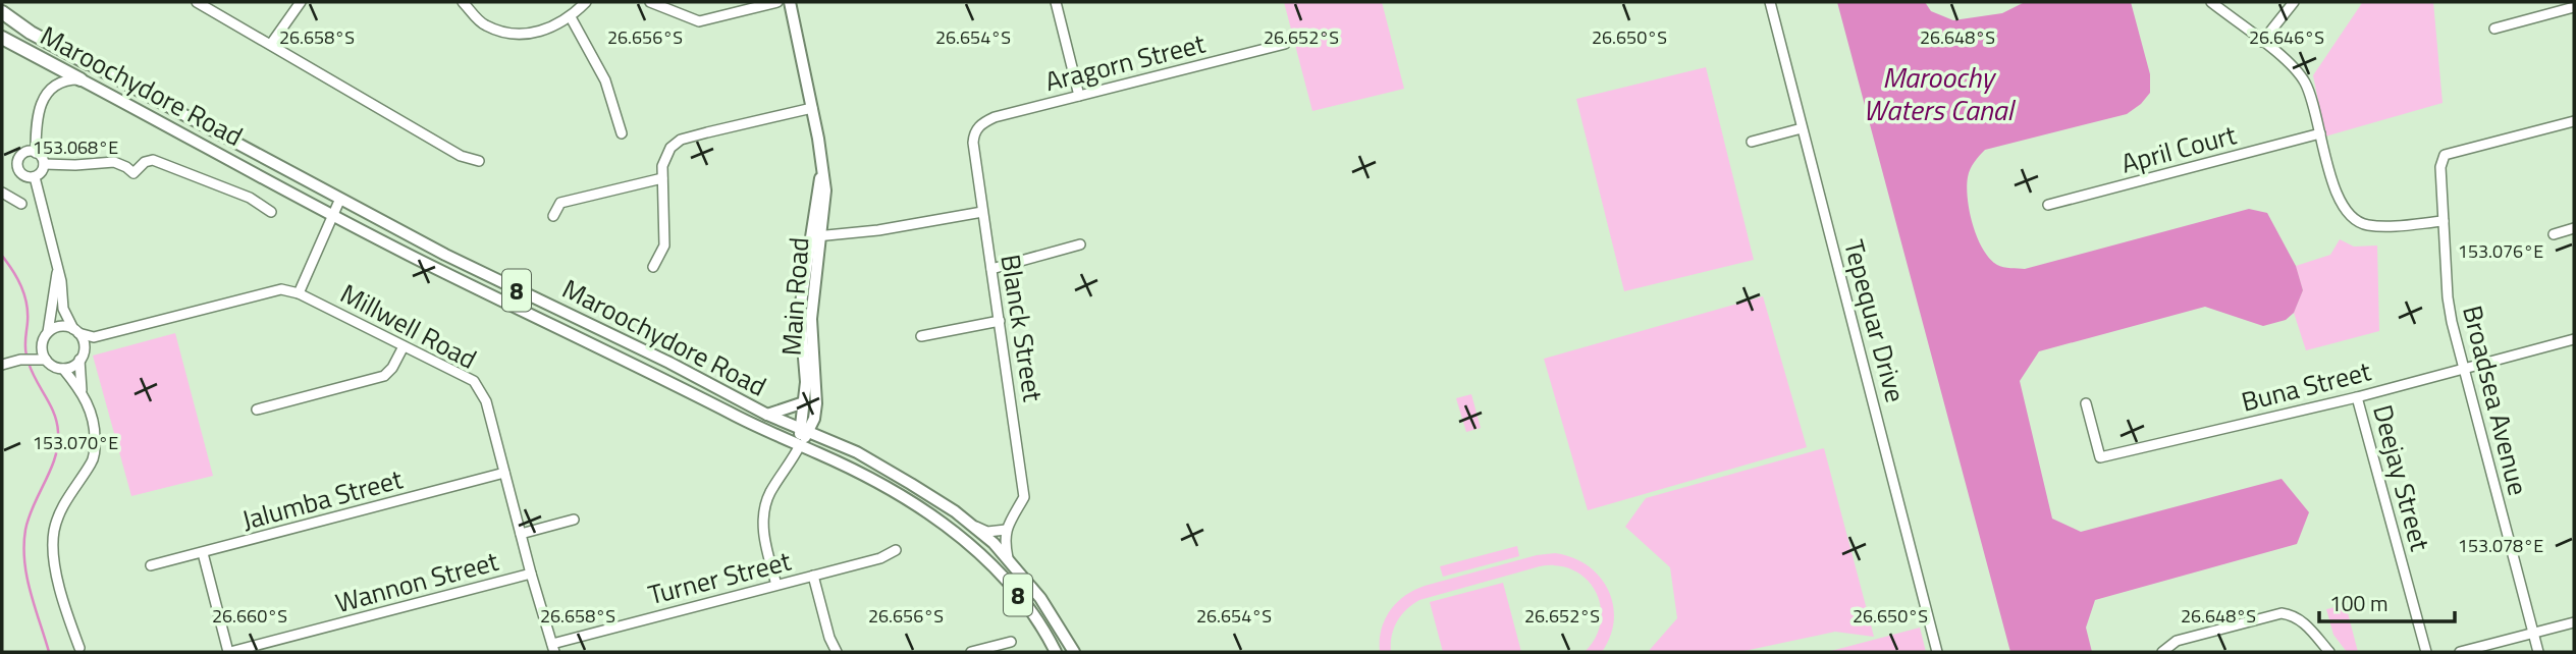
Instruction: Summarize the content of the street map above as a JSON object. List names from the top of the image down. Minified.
{"streets":{"highway":["Maroochydore Road","8"],"main road":["Main Road"],"street":["Aragorn Street","April Court","Tepequar Drive","Millwell Road","Blanck Street","Buna Street","Broadsea Avenue","Deejay Street","Jalumba Street","Turner Street","Wannon Street"]},"crossings":[["Aragorn Street","Blanck Street"],["Maroochydore Road","Main Road"],["Millwell Road","Jalumba Street"],["Millwell Road","Turner Street"],["Millwell Road","Wannon Street"],["Buna Street","Broadsea Avenue"],["Buna Street","Deejay Street"]],"water":["Maroochy Waters Canal"],"scale_bar":"100 m","coordinates":["26.658°S","26.656°S","26.654°S","26.652°S","26.650°S","26.648°S","26.646°S","153.068°E","153.076°E","153.070°E","153.078°E","26.660°S"]}
